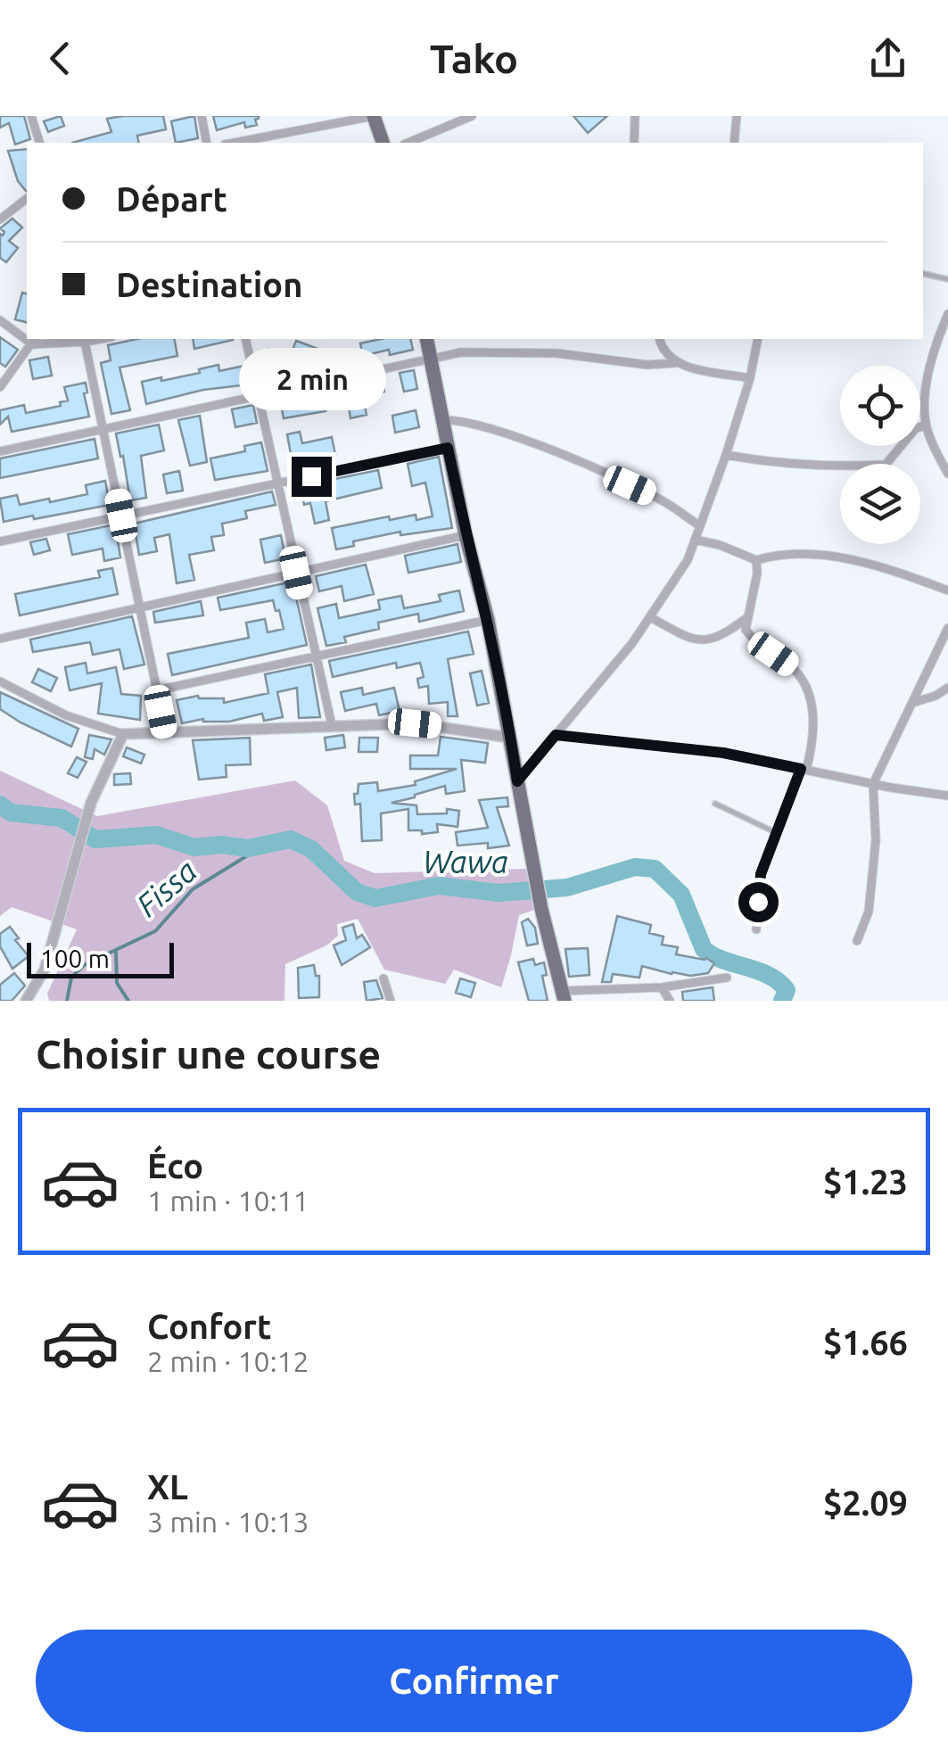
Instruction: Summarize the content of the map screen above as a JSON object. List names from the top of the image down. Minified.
{"water":["Wawa","Fissa"],"scale_bar":"100 m","page":{"header":"Tako","banner":["Départ","Destination"],"bubble":"2 min","scale":"100 m","heading":"Choisir une course","list":[{"name":"Éco","note":"1 min · 10:11","value":"$1.23"},{"name":"Confort","note":"2 min · 10:12","value":"$1.66"},{"name":"XL","note":"3 min · 10:13","value":"$2.09"}],"buttons":"Confirmer"}}
